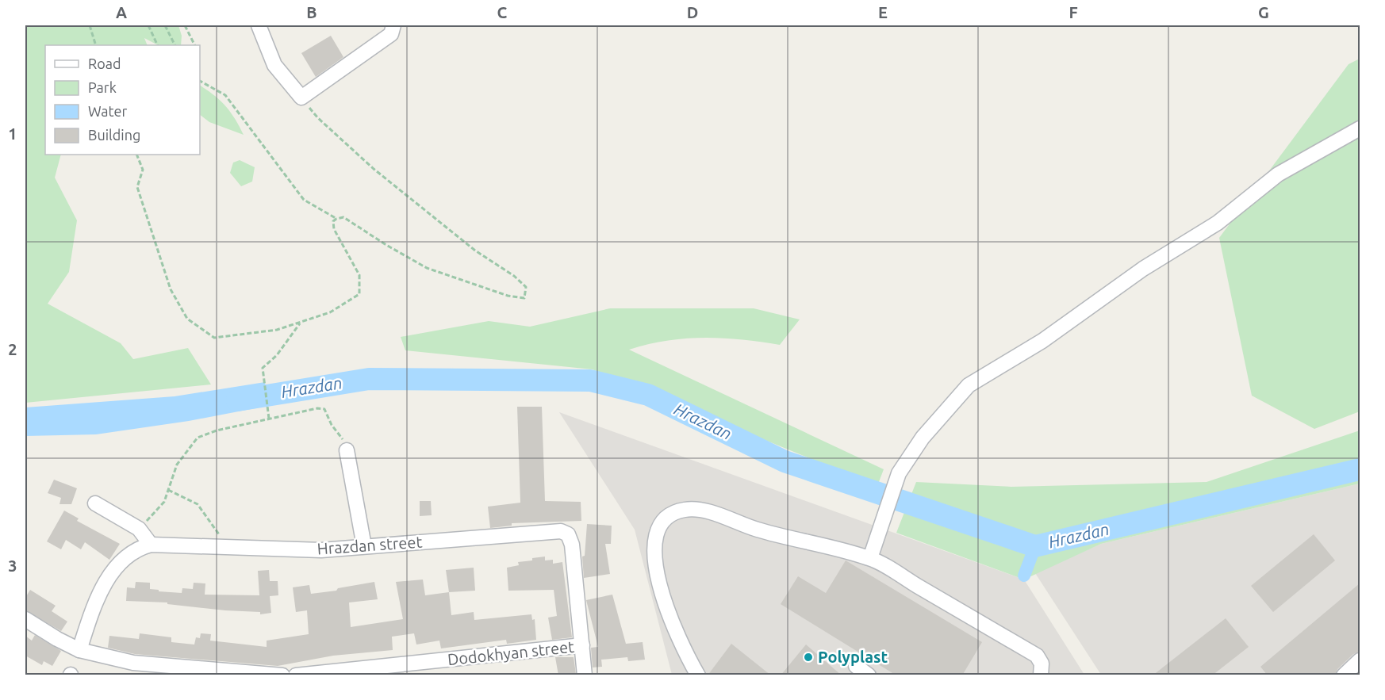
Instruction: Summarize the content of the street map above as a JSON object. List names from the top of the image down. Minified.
{"streets":{"street":["Hrazdan street","Dodokhyan street"]},"crossings":[["Hrazdan street","Dodokhyan street"]],"water":["Hrazdan"],"places":["Polyplast"],"legend":["Road","Park","Water","Building"],"grid":{"columns":["A","B","C","D","E","F","G"],"rows":["1","2","3"]}}
